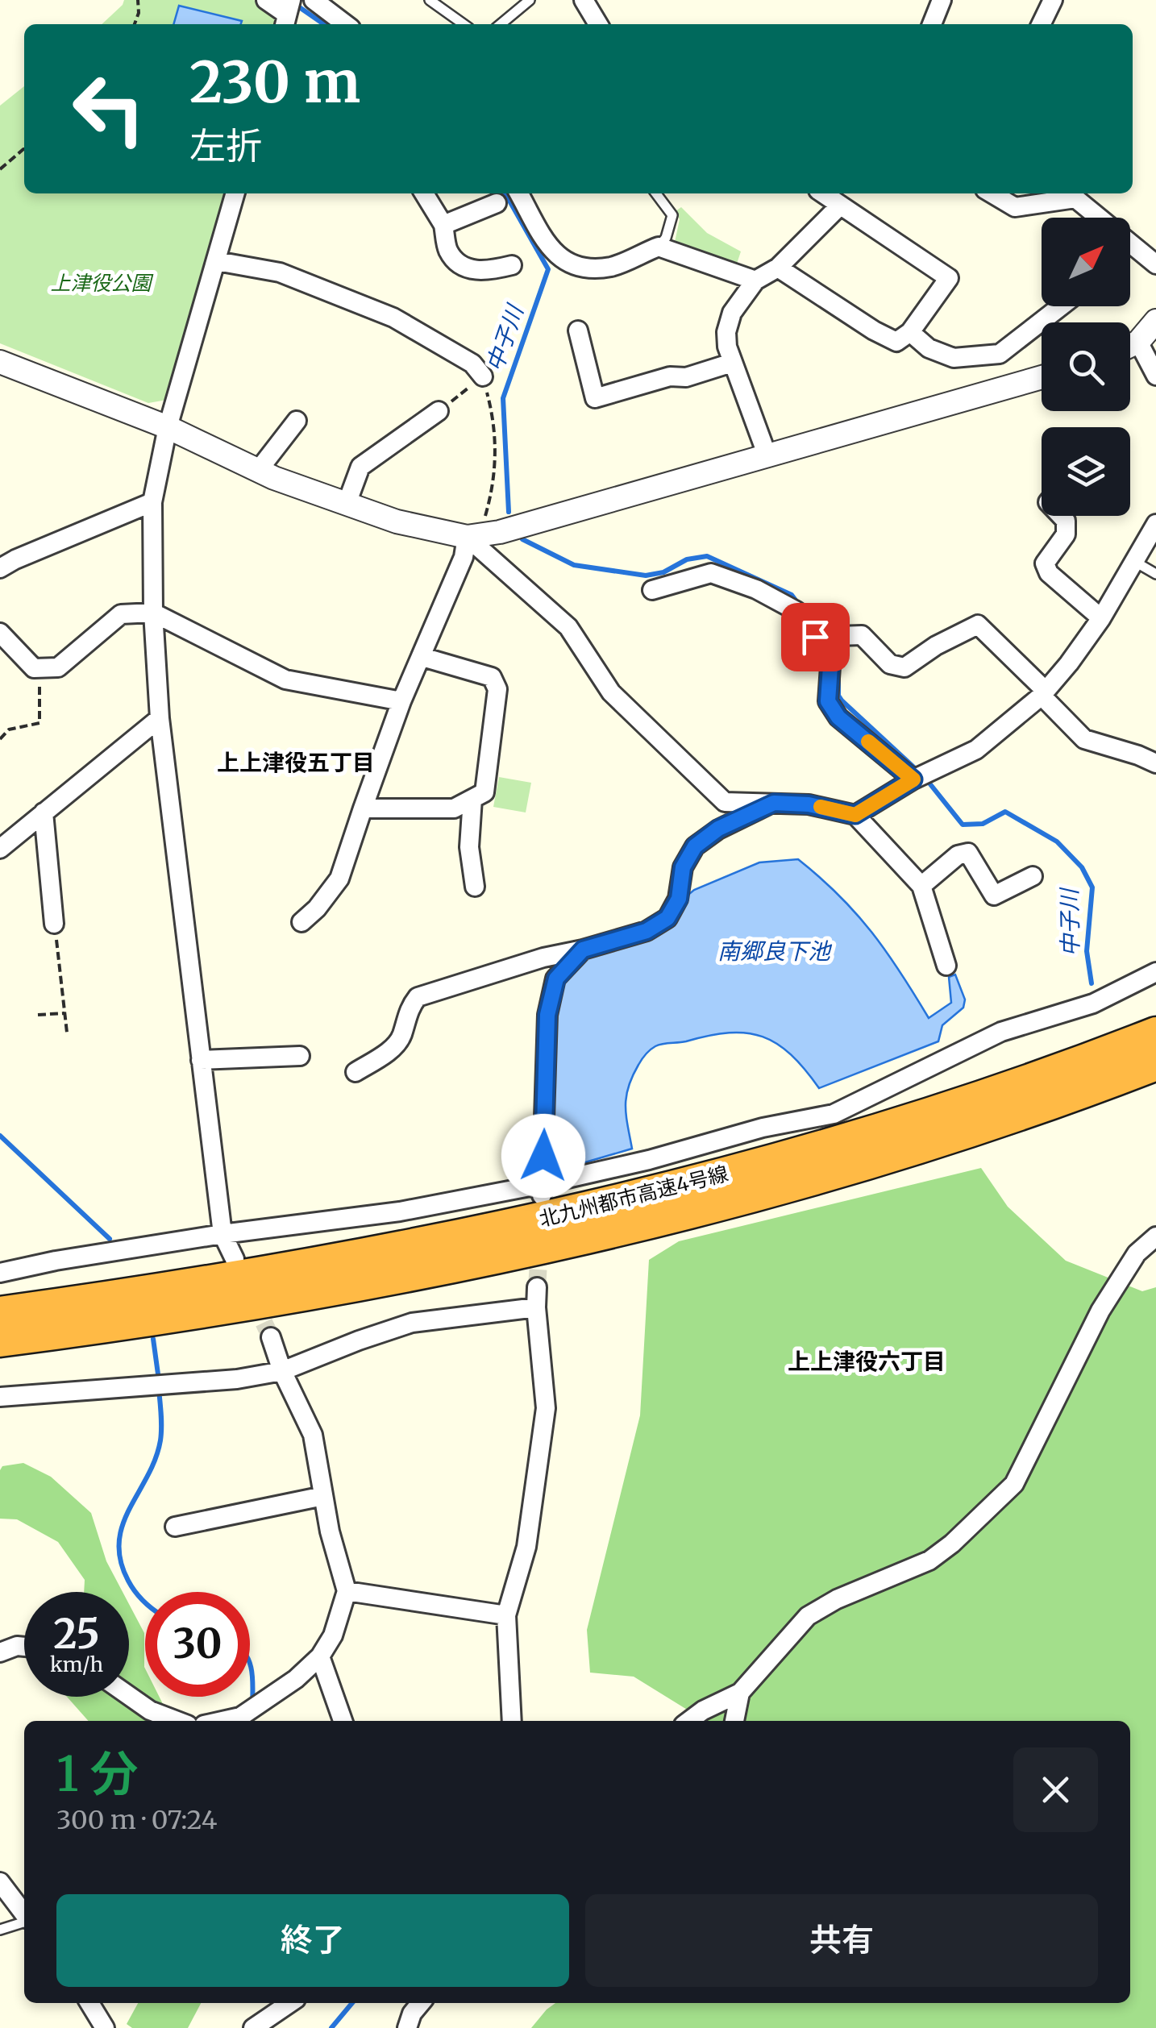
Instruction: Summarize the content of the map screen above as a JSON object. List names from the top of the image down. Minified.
{"streets":{"highway":["北九州都市高速4号線"]},"districts":["上上津役五丁目","上上津役六丁目"],"water":["中子川","南郷良下池"],"parks":["上津役公園"],"north":"top right","page":{"turn":["230 m","左折"],"speed":"25 km/h","limit":"30","heading":["1 分","300 m · 07:24"],"buttons":["終了","共有"]}}
